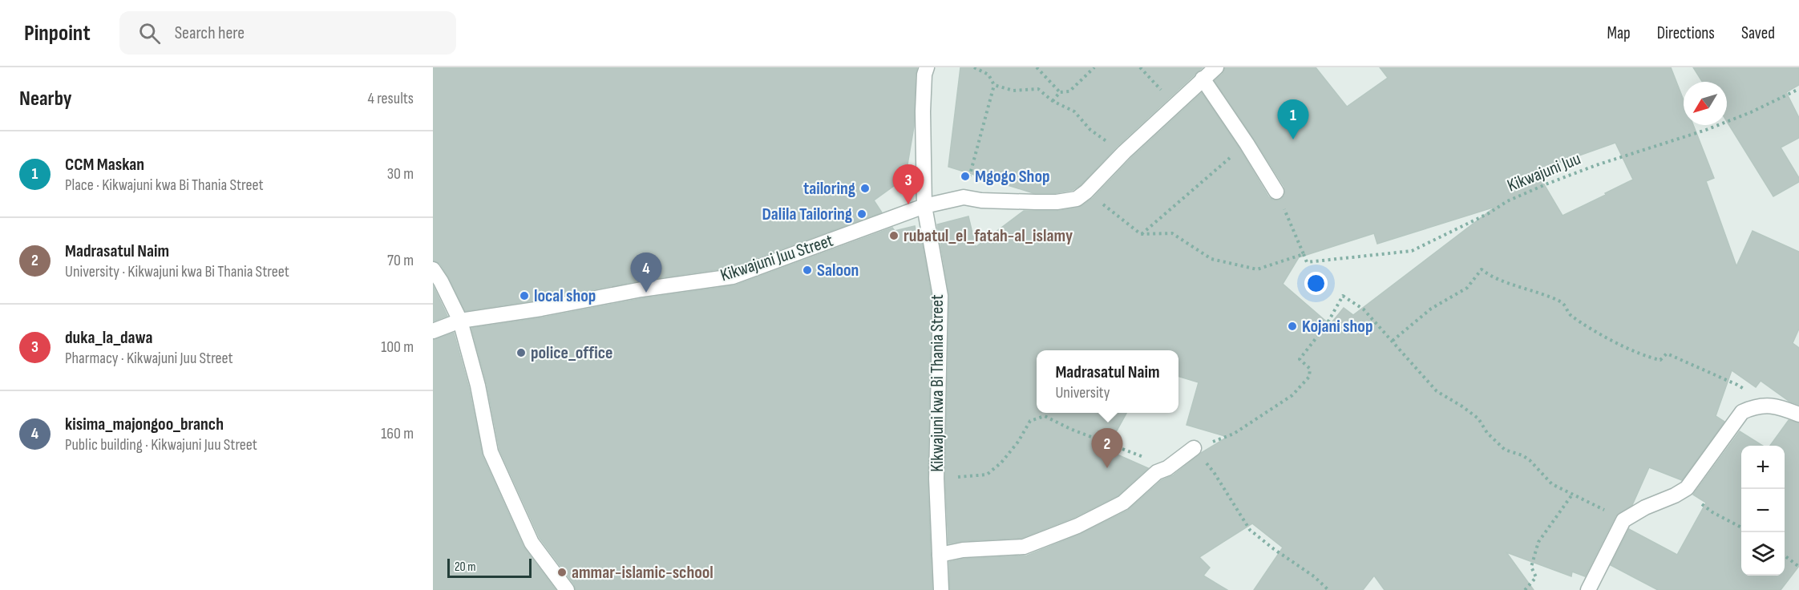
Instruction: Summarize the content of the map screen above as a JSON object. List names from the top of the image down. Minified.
{"streets":{"street":["Kikwajuni Juu Street","Kikwajuni kwa Bi Thania Street"],"path":["Kikwajuni Juu"]},"crossings":[["Kikwajuni Juu Street","Kikwajuni kwa Bi Thania Street"]],"places":["Mgogo Shop","tailoring","Dalila Tailoring","rubatul_el_fatah-al_islamy","Saloon","local shop","Kojani shop","police_office","ammar-islamic-school"],"scale_bar":"20 m","north":"bottom left","page":{"header":"Pinpoint","search":"Search here","nav":["Map","Directions","Saved"],"heading":["Nearby","4 results"],"pins":["1","3","4","2"],"list":[{"mark":"1","name":"CCM Maskan","note":"Place · Kikwajuni kwa Bi Thania Street","value":"30 m"},{"mark":"2","name":"Madrasatul Naim","note":"University · Kikwajuni kwa Bi Thania Street","value":"70 m"},{"mark":"3","name":"duka_la_dawa","note":"Pharmacy · Kikwajuni Juu Street","value":"100 m"},{"mark":"4","name":"kisima_majongoo_branch","note":"Public building · Kikwajuni Juu Street","value":"160 m"}],"popup":["Madrasatul Naim","University"],"map_buttons":["+","−"],"scale":"20 m"}}
